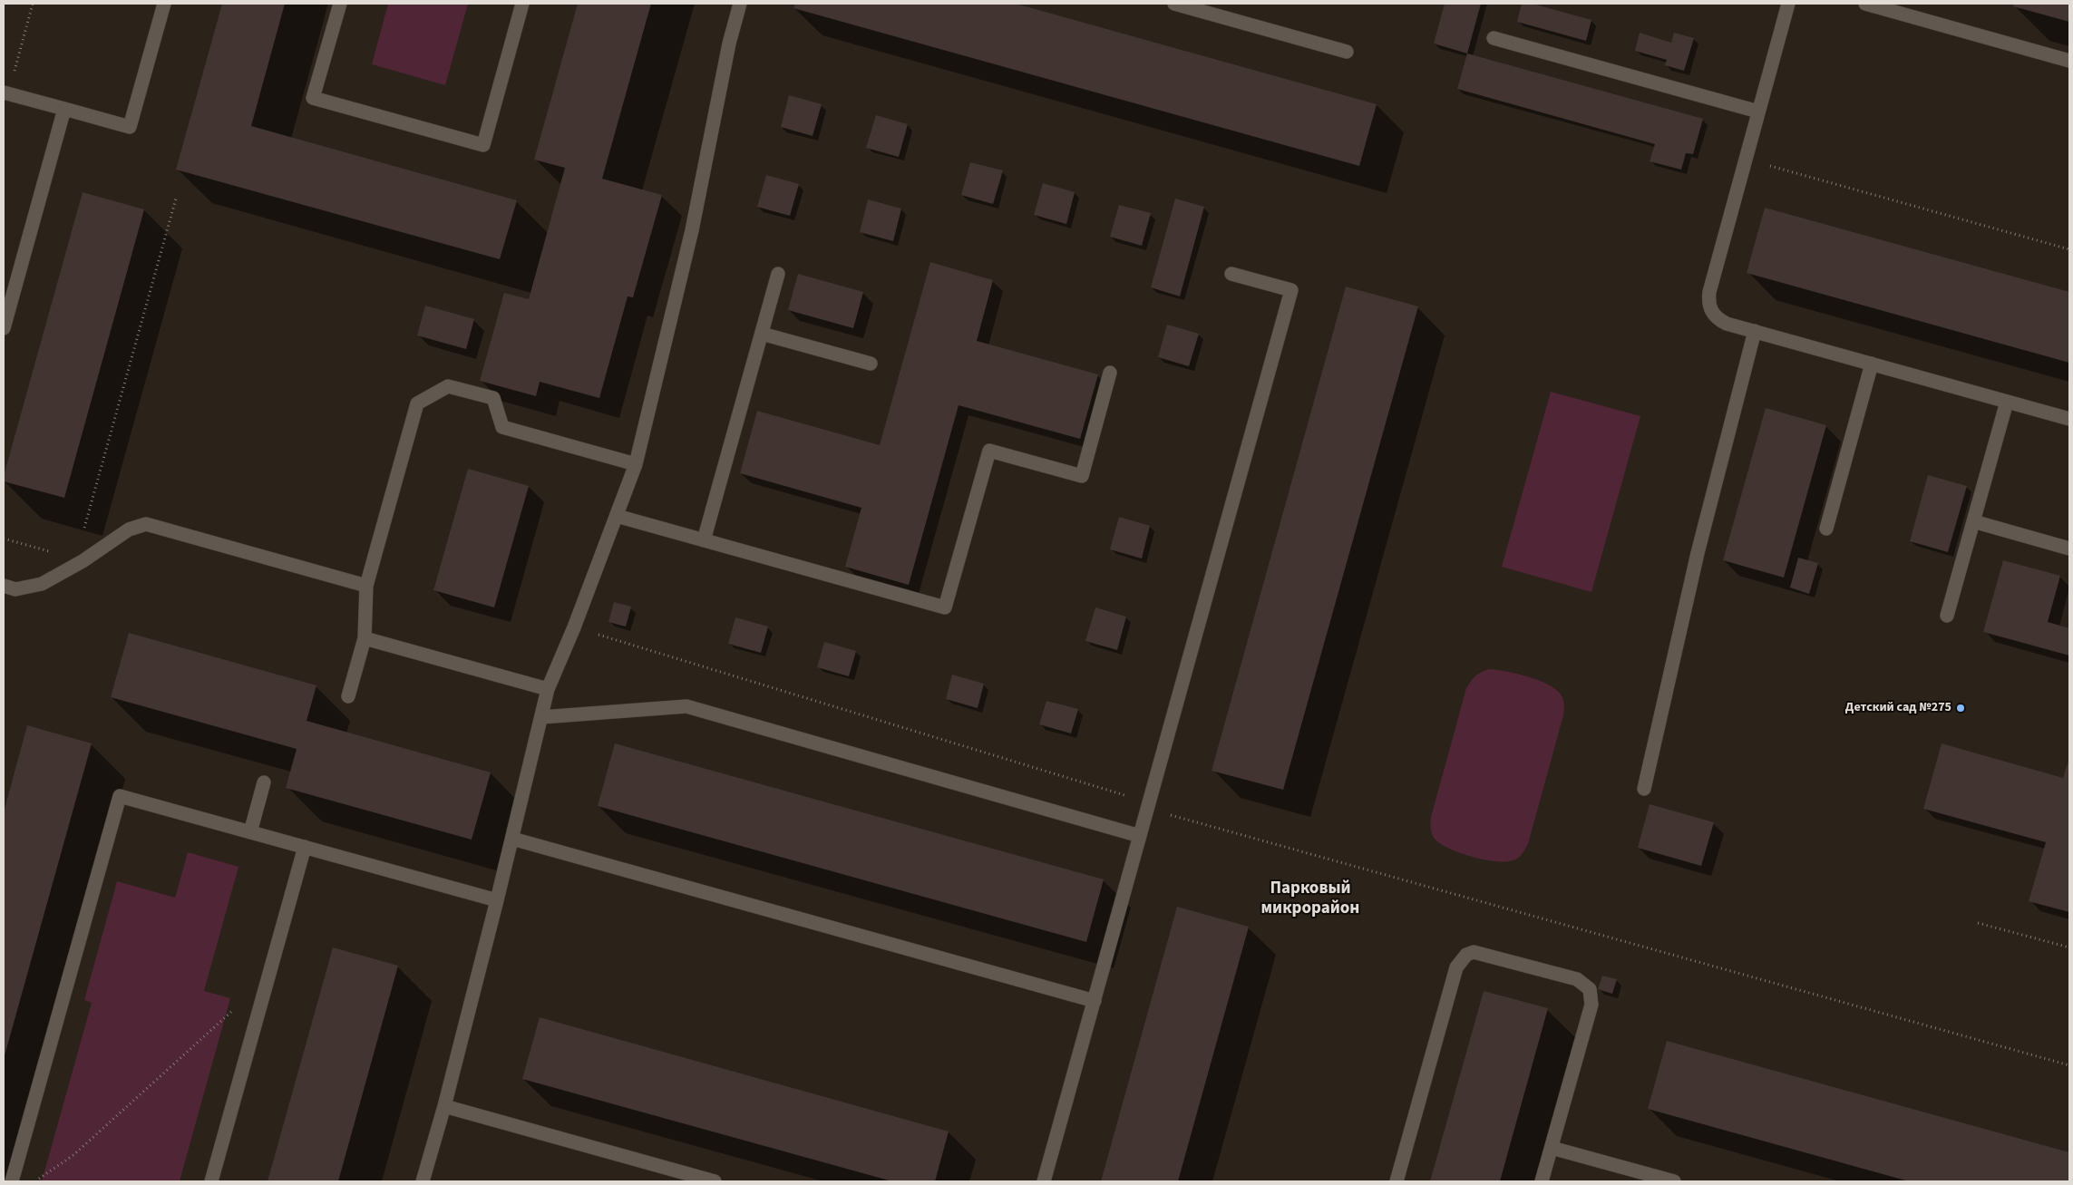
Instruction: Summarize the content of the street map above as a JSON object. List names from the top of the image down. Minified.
{"districts":["Парковый микрорайон"],"places":["Детский сад №275"]}
